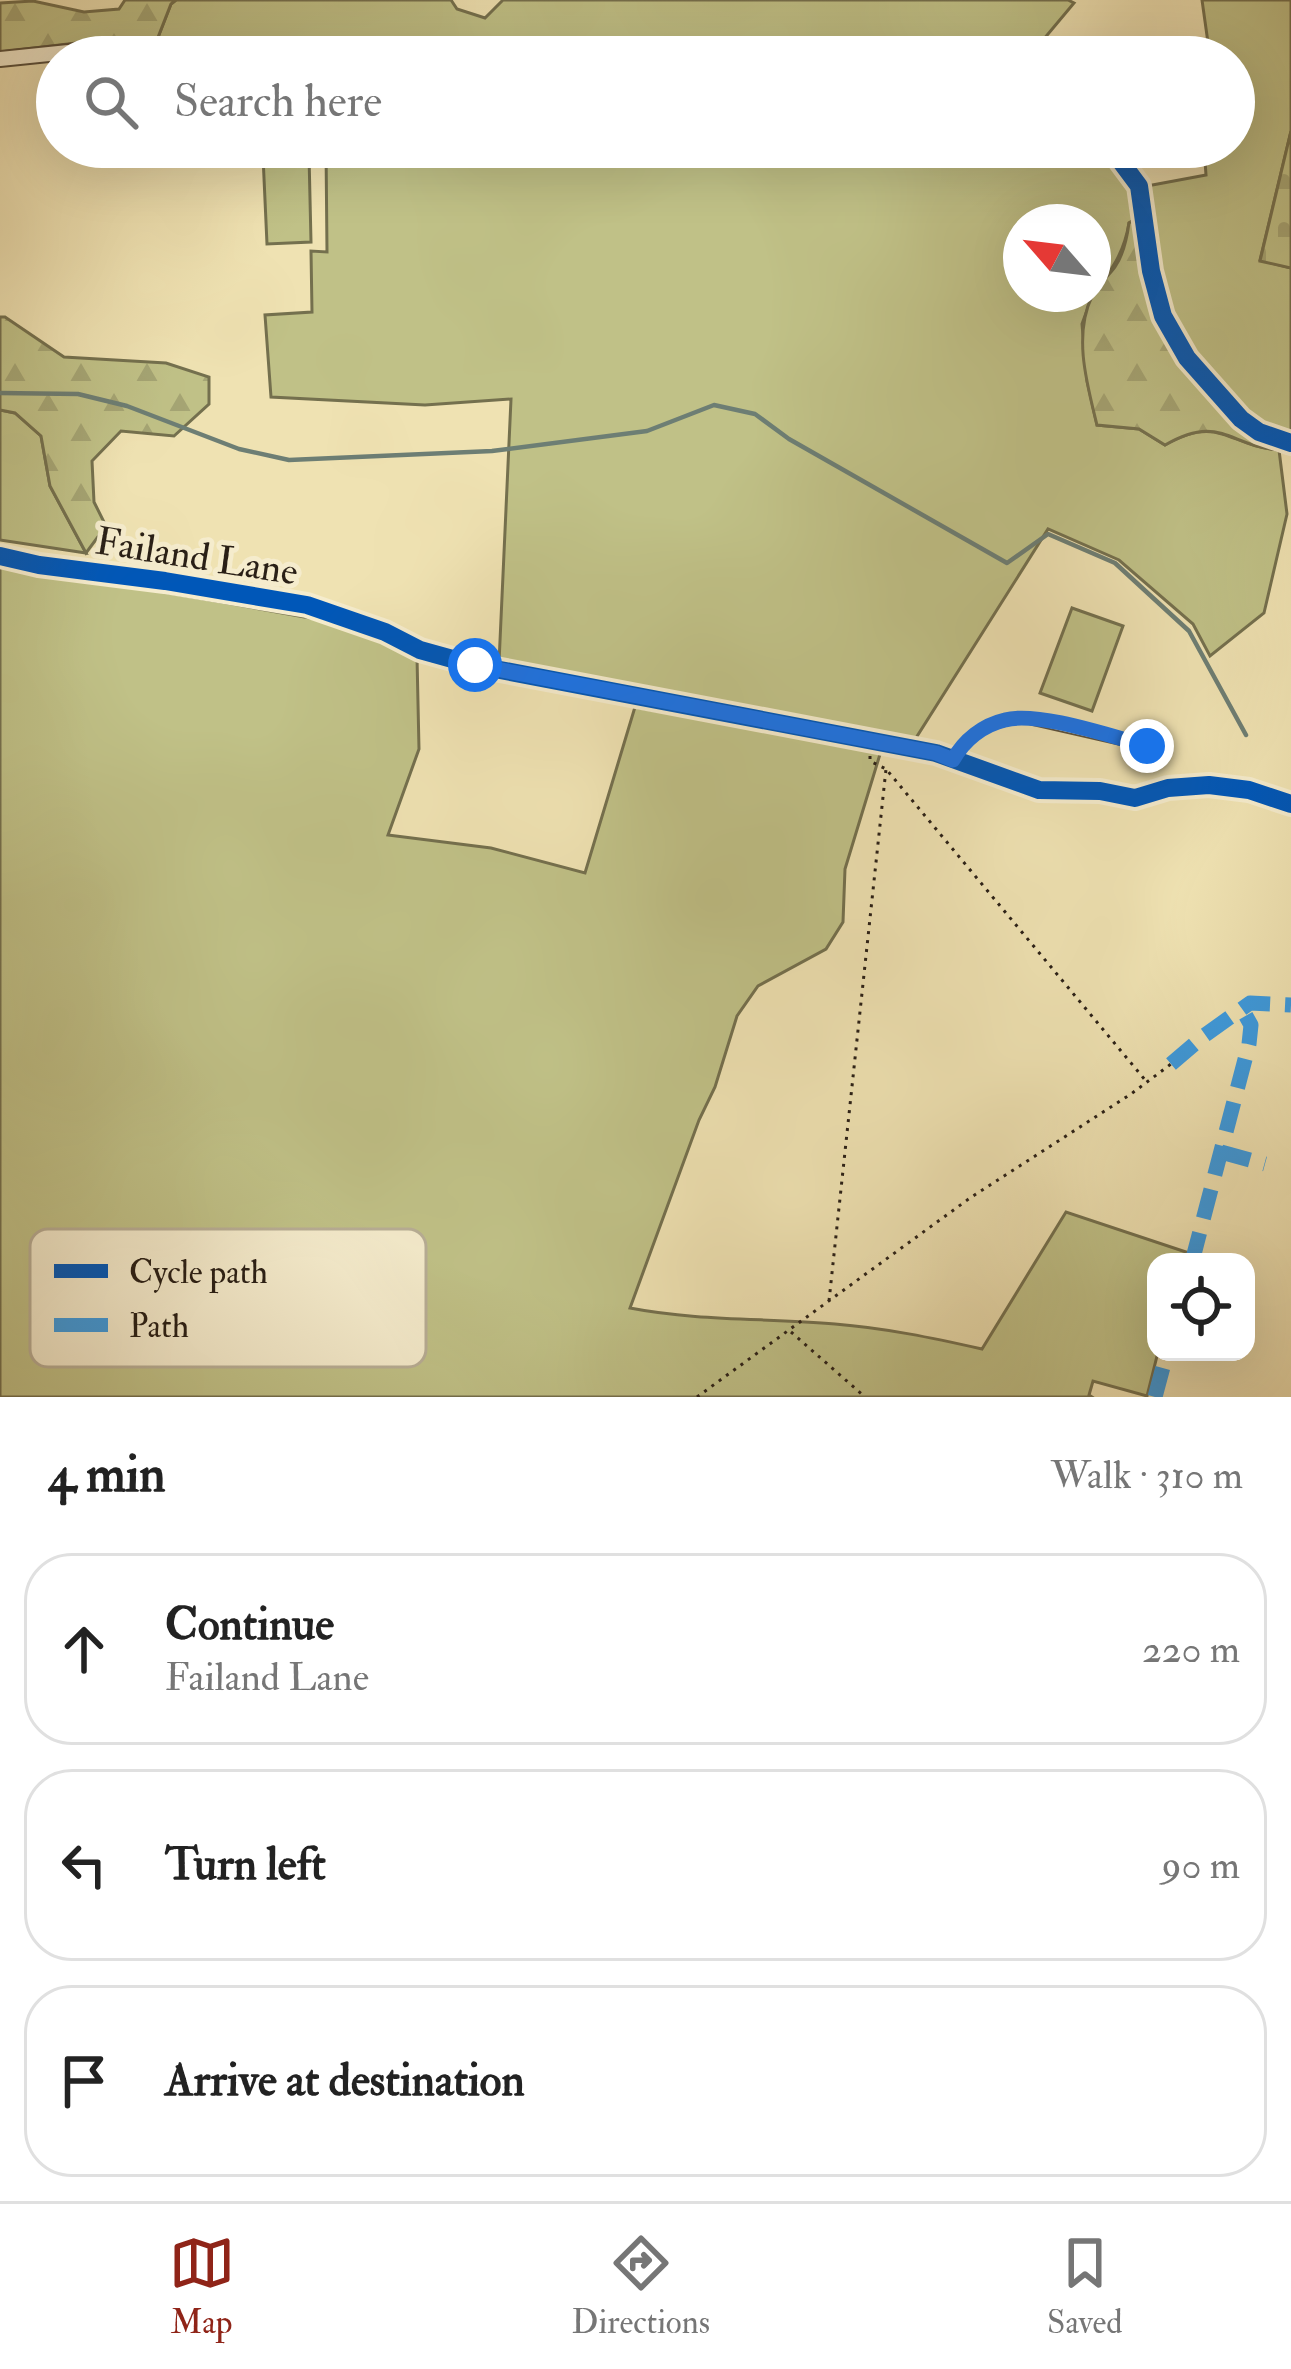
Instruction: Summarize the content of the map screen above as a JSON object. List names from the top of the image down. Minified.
{"streets":{"street":["Failand Lane"]},"legend":["Cycle path","Path"],"north":"top left","page":{"search":"Search here","heading":["4 min","Walk · 310 m"],"list":[["Continue","Failand Lane","220 m"],["Turn left","90 m"],"Arrive at destination"],"nav":["Map","Directions","Saved"]}}
